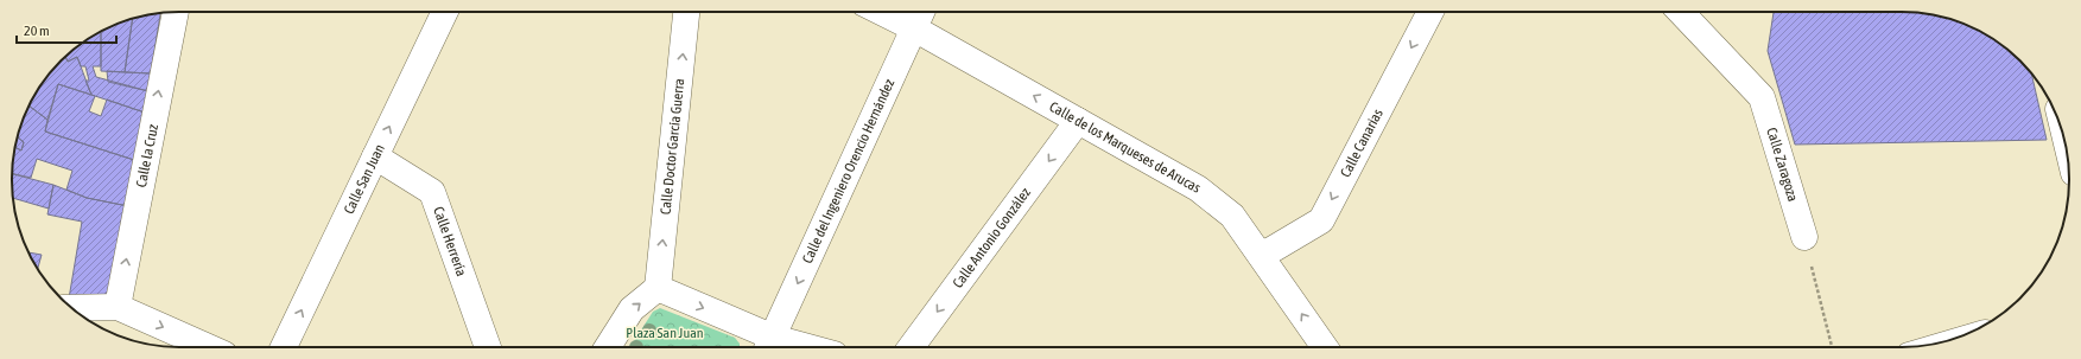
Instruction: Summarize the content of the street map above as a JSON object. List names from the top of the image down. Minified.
{"streets":{"street":["Calle Canarias","Calle Doctor García Guerra","Calle de los Marqueses de Arucas","Calle la Cruz","Calle Zaragoza","Calle del Ingeniero Orencio Hernández","Calle San Juan","Calle Antonio González","Calle Herrería"]},"crossings":[["Calle Canarias","Calle de los Marqueses de Arucas"],["Calle de los Marqueses de Arucas","Calle del Ingeniero Orencio Hernández"],["Calle de los Marqueses de Arucas","Calle Antonio González"],["Calle San Juan","Calle Herrería"]],"one_way":["Calle Canarias","Calle Doctor García Guerra","Calle de los Marqueses de Arucas","Calle la Cruz","Calle del Ingeniero Orencio Hernández","Calle San Juan","Calle Antonio González"],"parks":["Plaza San Juan"],"scale_bar":"20 m"}
